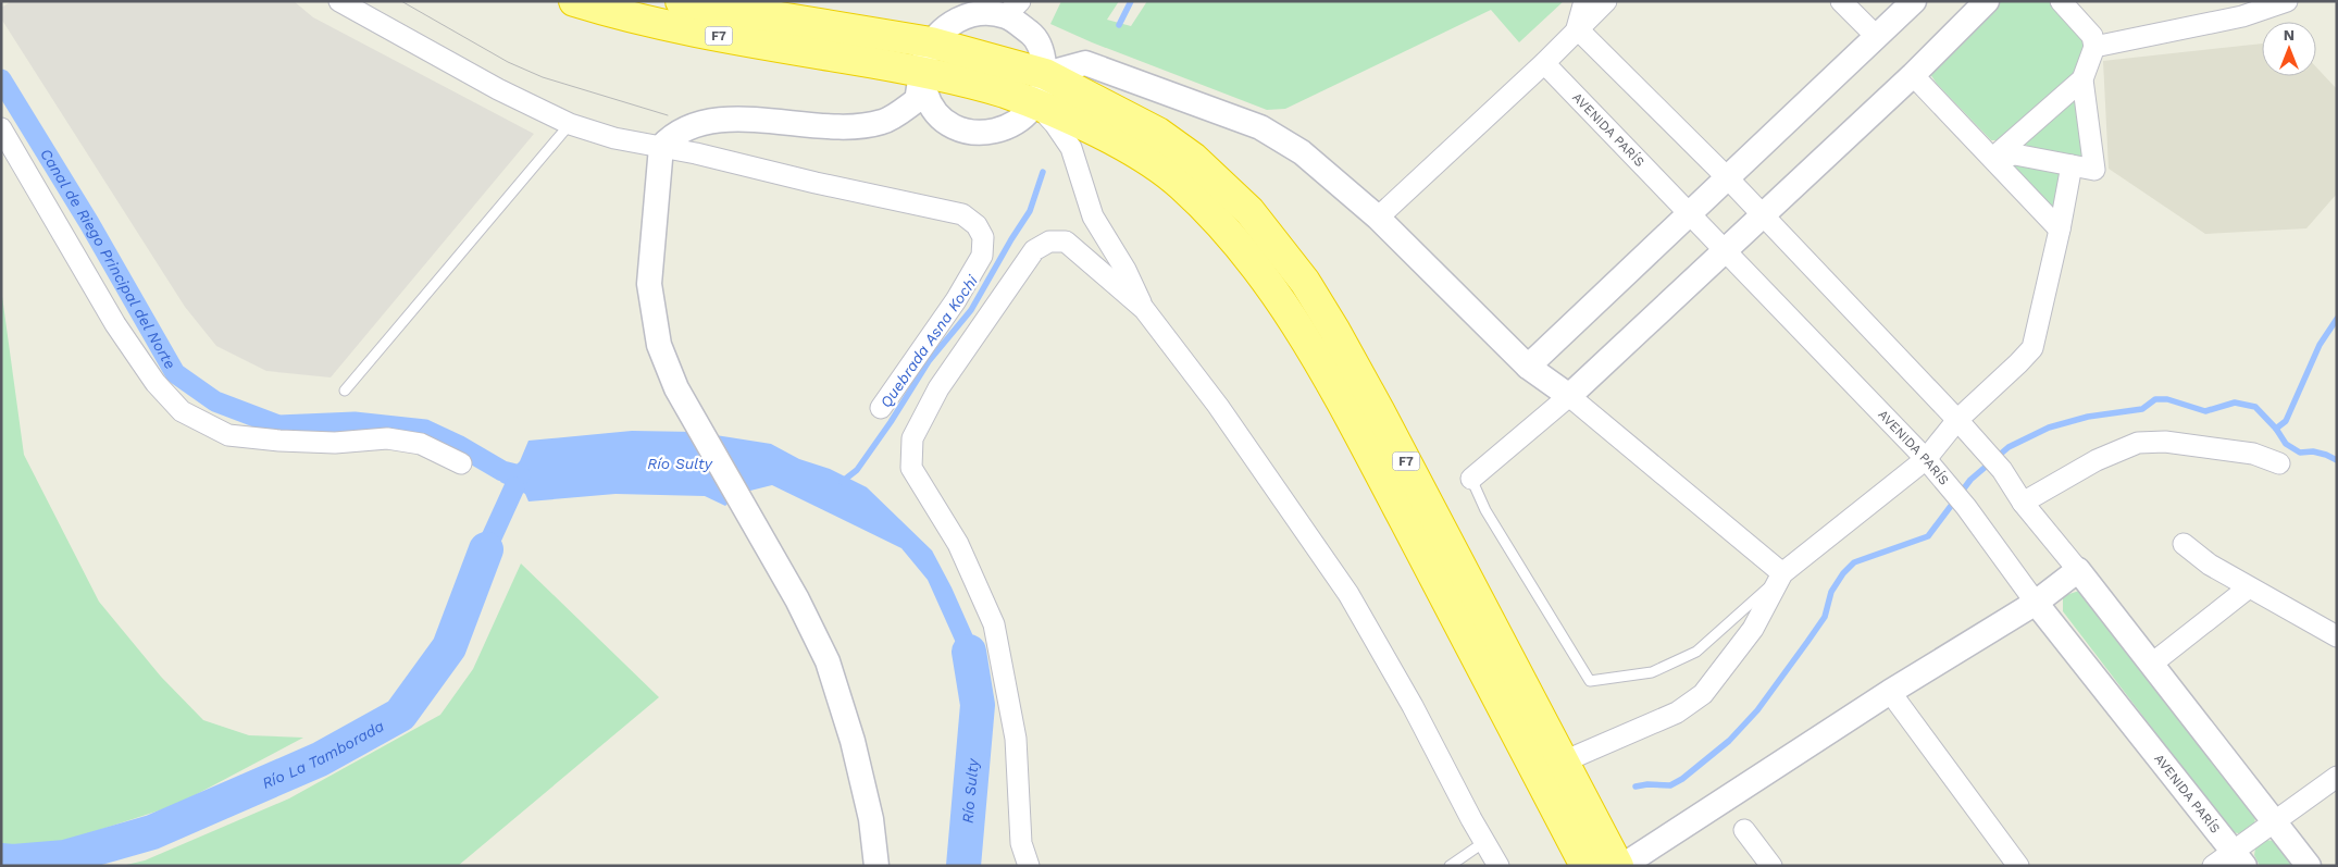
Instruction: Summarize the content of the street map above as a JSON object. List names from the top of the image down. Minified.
{"streets":{"highway":["F7"],"street":["AVENIDA PARÍS"]},"water":["Canal de Riego Principal del Norte","Quebrada Asna Kochi","Río Sulty","Río La Tamborada"],"north":"top"}
